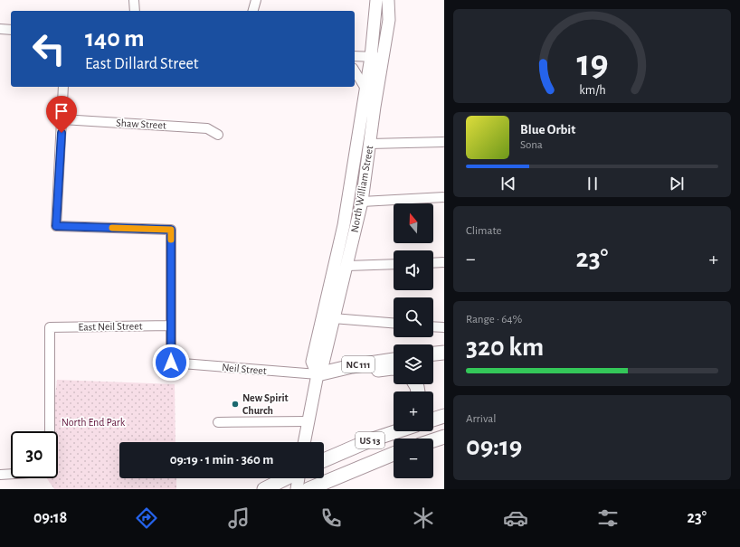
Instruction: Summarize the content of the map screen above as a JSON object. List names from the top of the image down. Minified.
{"streets":{"highway":["NC 111","US 13"],"main road":["North William Street"],"street":["Shaw Street","East Neil Street","Neil Street"]},"crossings":[["North William Street","NC 111"],["North William Street","Neil Street"],["East Neil Street","Neil Street"],["NC 111","Neil Street"]],"parks":["North End Park"],"places":["New Spirit Church"],"north":"top","page":{"turn":["140 m","East Dillard Street"],"song":["Blue Orbit","Sona"],"map_buttons":["+","−"],"tile":["Climate",["Range · 64%","320 km"],["Arrival","09:19"]],"heat":["−","23°","+"],"limit":"30","trip":"09:19 · 1 min · 360 m","tabs":["09:18","23°"],"gauge":["19","km/h"]}}
